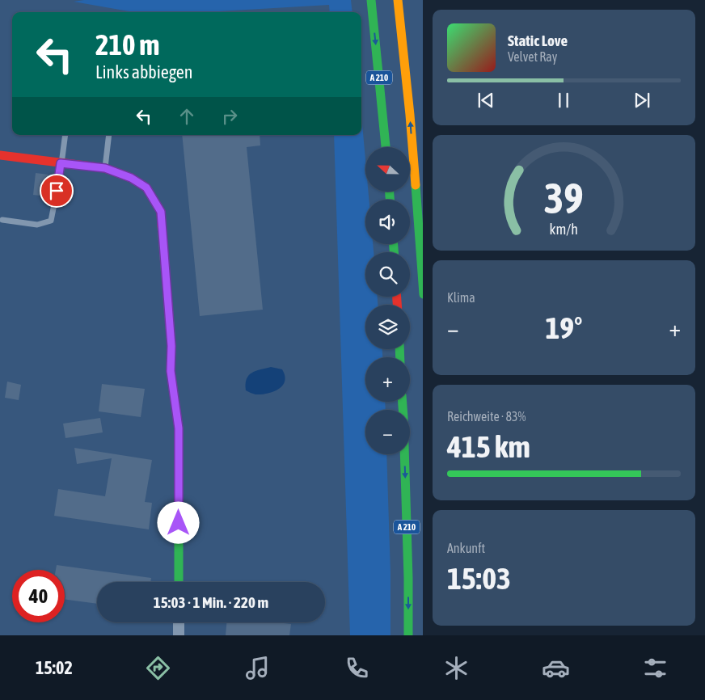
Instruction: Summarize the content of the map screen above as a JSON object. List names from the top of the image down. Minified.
{"streets":{"main road":["A 210"]},"north":"left","page":{"turn":["210 m","Links abbiegen"],"song":["Static Love","Velvet Ray"],"map_buttons":["+","−"],"tile":["Klima",["Reichweite · 83%","415 km"],["Ankunft","15:03"]],"heat":["−","19°","+"],"limit":"40","trip":"15:03 · 1 Min. · 220 m","tabs":"15:02","gauge":["39","km/h"]}}
